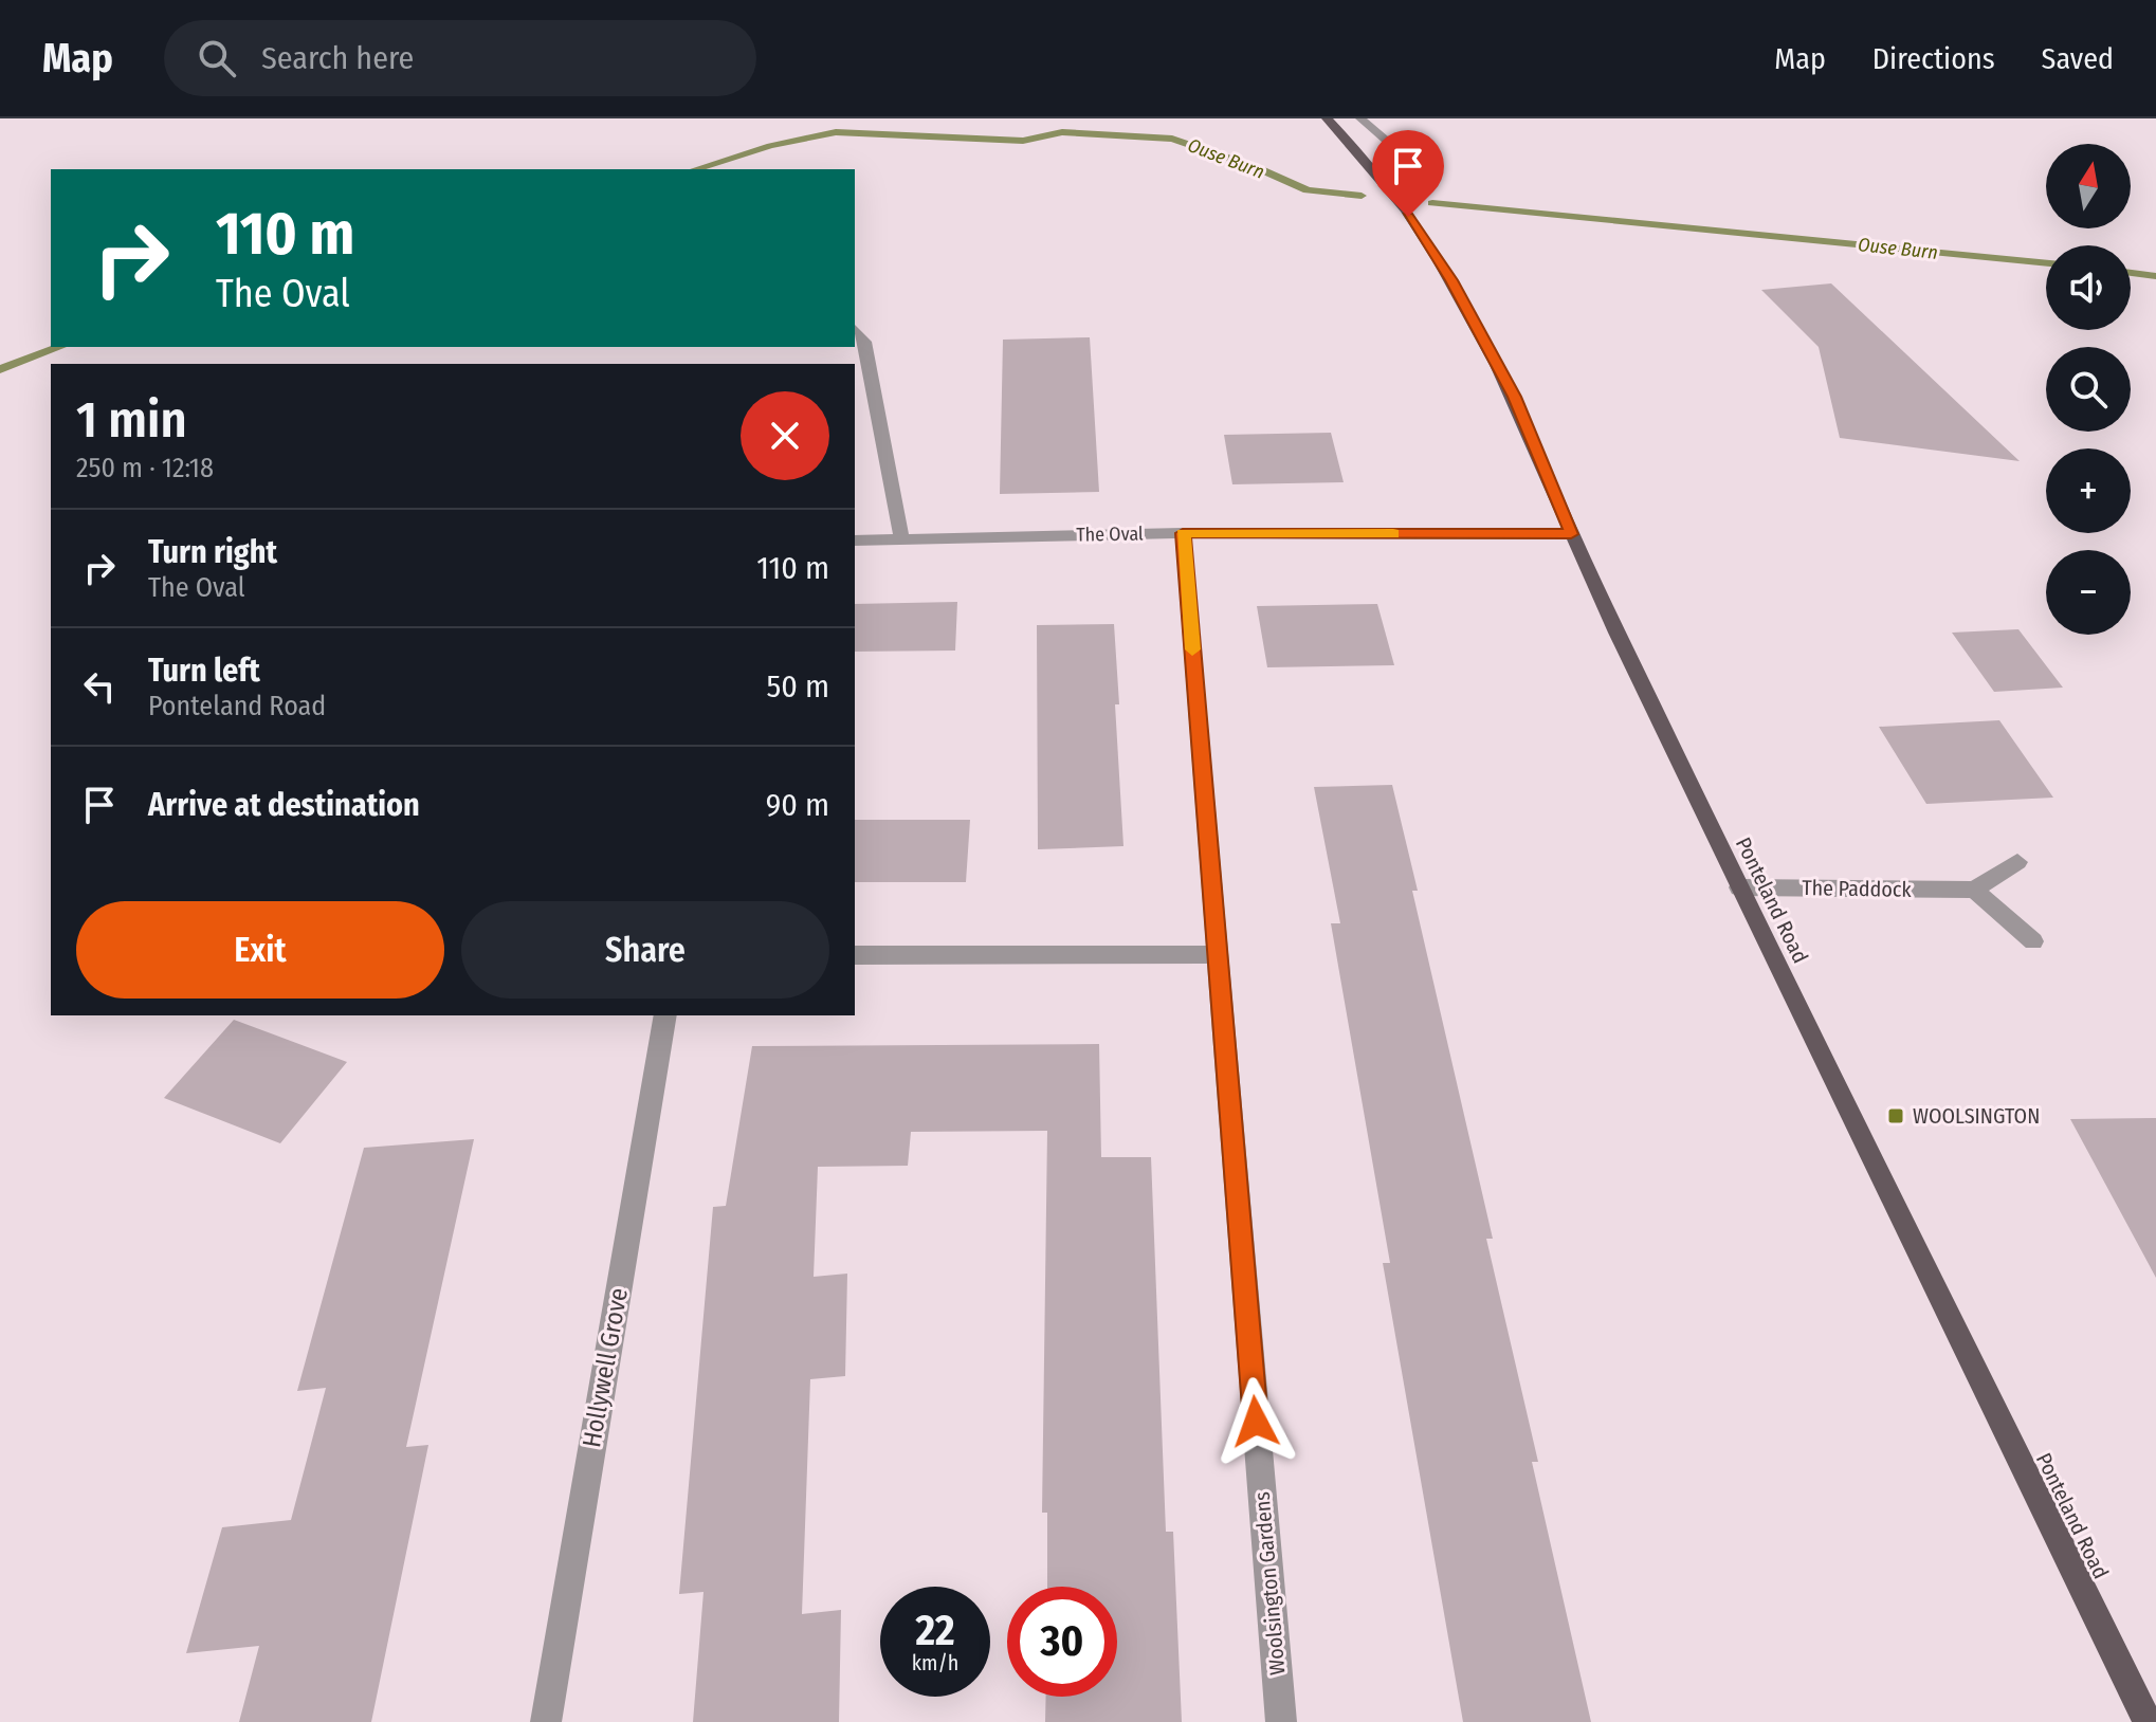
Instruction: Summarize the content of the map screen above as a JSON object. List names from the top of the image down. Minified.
{"streets":{"main road":["Ponteland Road"],"street":["The Oval","The Paddock","Hollywell Grove","Woolsington Gardens"]},"crossings":[["The Oval","Ponteland Road"],["The Oval","Woolsington Gardens"],["The Paddock","Ponteland Road"]],"water":["Ouse Burn"],"places":{"transit":["WOOLSINGTON"]},"north":"top","page":{"header":"Map","search":"Search here","nav":["Map","Directions","Saved"],"map_buttons":["+","−"],"turn":["110 m","The Oval"],"heading":["1 min","250 m · 12:18"],"list":[{"name":"Turn right","note":"The Oval","value":"110 m"},{"name":"Turn left","note":"Ponteland Road","value":"50 m"},{"name":"Arrive at destination","value":"90 m"}],"buttons":["Exit","Share"],"speed":"22 km/h","limit":"30"}}
